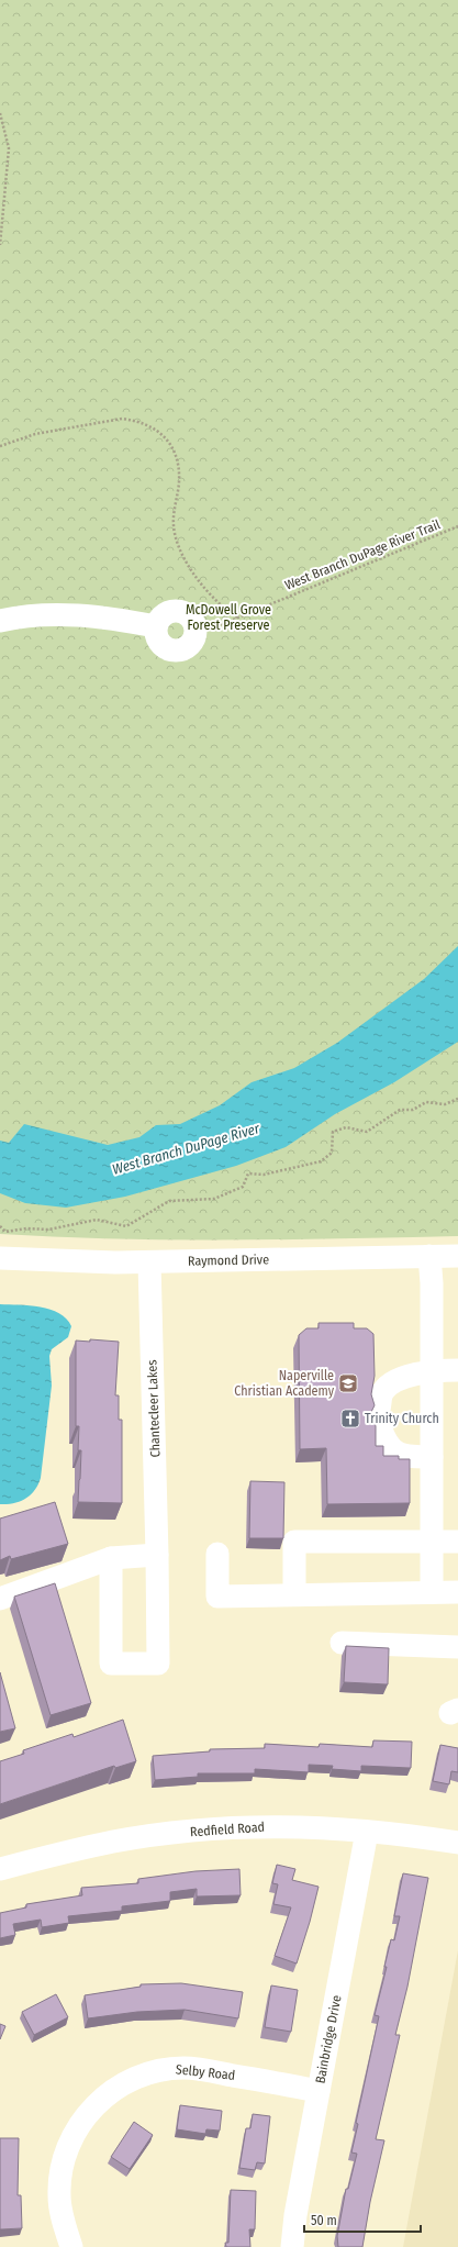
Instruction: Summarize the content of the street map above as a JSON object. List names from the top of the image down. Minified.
{"streets":{"street":["Raymond Drive","Chantecleer Lakes","Redfield Road","Bainbridge Drive","Selby Road"],"path":["West Branch DuPage River Trail"]},"crossings":[["Raymond Drive","Chantecleer Lakes"],["Redfield Road","Bainbridge Drive"],["Bainbridge Drive","Selby Road"]],"water":["West Branch DuPage River"],"parks":["McDowell Grove Forest Preserve"],"places":{"school or university":["Naperville Christian Academy"],"church":["Trinity Church"]},"scale_bar":"50 m"}
